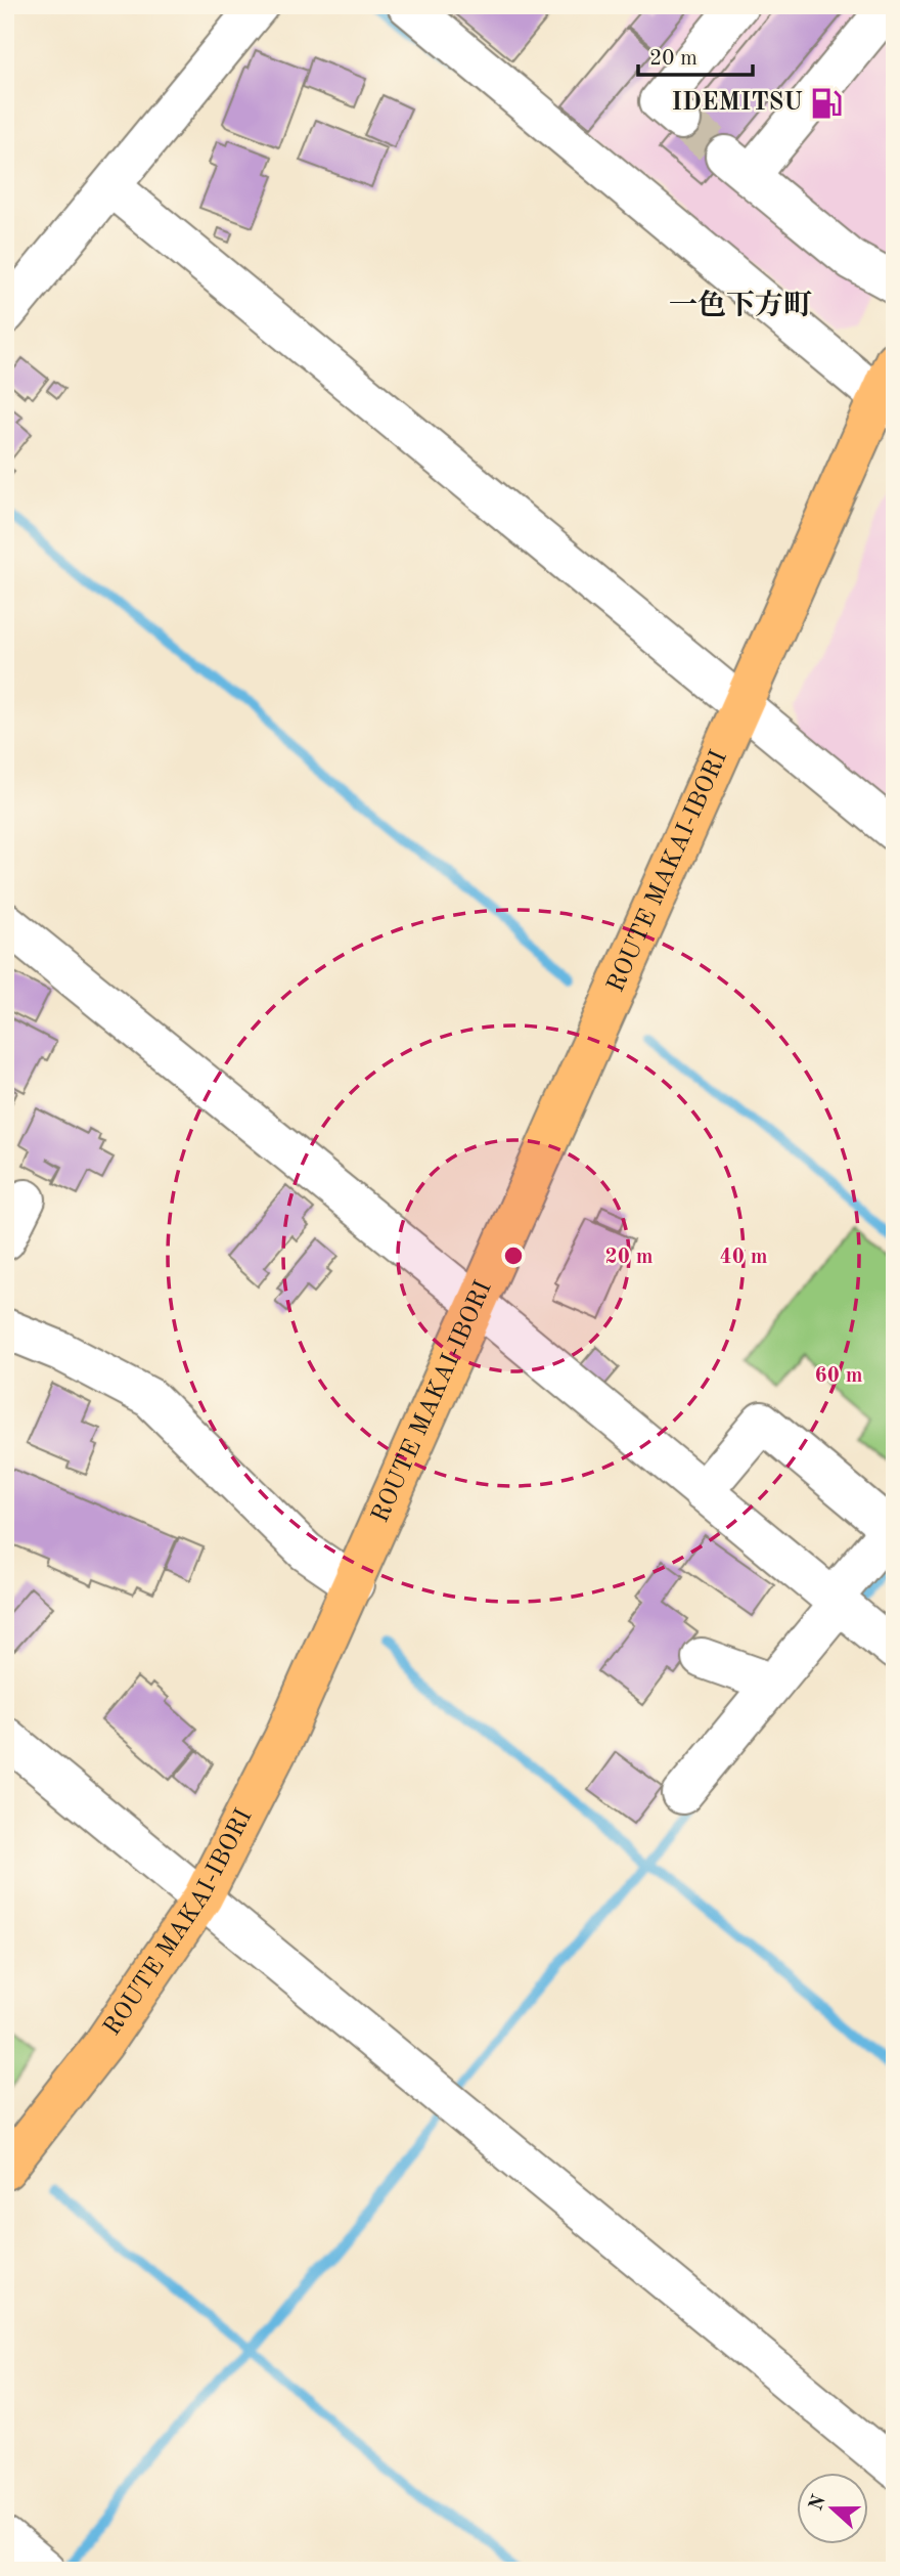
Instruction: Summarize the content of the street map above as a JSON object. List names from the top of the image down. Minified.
{"streets":{"main road":["ROUTE MAKAI-IBORI"]},"districts":["一色下方町"],"places":{"fuel station":["IDEMITSU"]},"scale_bar":"20 m","north":"left","rings":["20 m","40 m","60 m"]}
